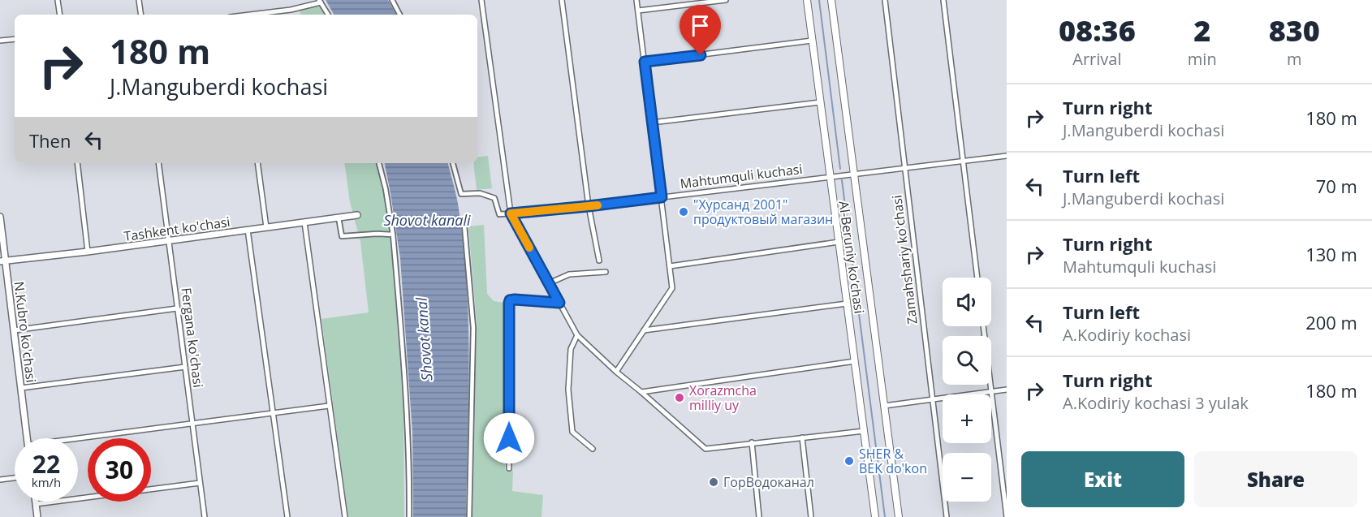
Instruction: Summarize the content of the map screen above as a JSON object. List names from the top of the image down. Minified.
{"streets":{"main road":["Al-Beruniy ko’chasi"],"street":["Mahtumquli kuchasi","Tashkent ko'chasi","Zamahshariy ko'chasi","N.Kubro ko'chasi","Fergana ko'chasi"]},"crossings":[["Mahtumquli kuchasi","Al-Beruniy ko’chasi"],["Mahtumquli kuchasi","Zamahshariy ko'chasi"],["Tashkent ko'chasi","N.Kubro ko'chasi"],["Tashkent ko'chasi","Fergana ko'chasi"]],"water":["Shovot kanali","Shovot kanal"],"places":["\"Хурсанд 2001\" продуктовый магазин","Xorazmcha milliy uy","SHER & BEK do'kon","ГорВодоканал"],"page":{"eta":["08:36","Arrival","2","min","830","m"],"turn":["180 m","J.Manguberdi kochasi"],"list":[{"name":"Turn right","note":"J.Manguberdi kochasi","value":"180 m"},{"name":"Turn left","note":"J.Manguberdi kochasi","value":"70 m"},{"name":"Turn right","note":"Mahtumquli kuchasi","value":"130 m"},{"name":"Turn left","note":"A.Kodiriy kochasi","value":"200 m"},{"name":"Turn right","note":"A.Kodiriy kochasi 3 yulak","value":"180 m"}],"then":"Then","map_buttons":["+","−"],"speed":"22 km/h","limit":"30","buttons":["Exit","Share"]}}
